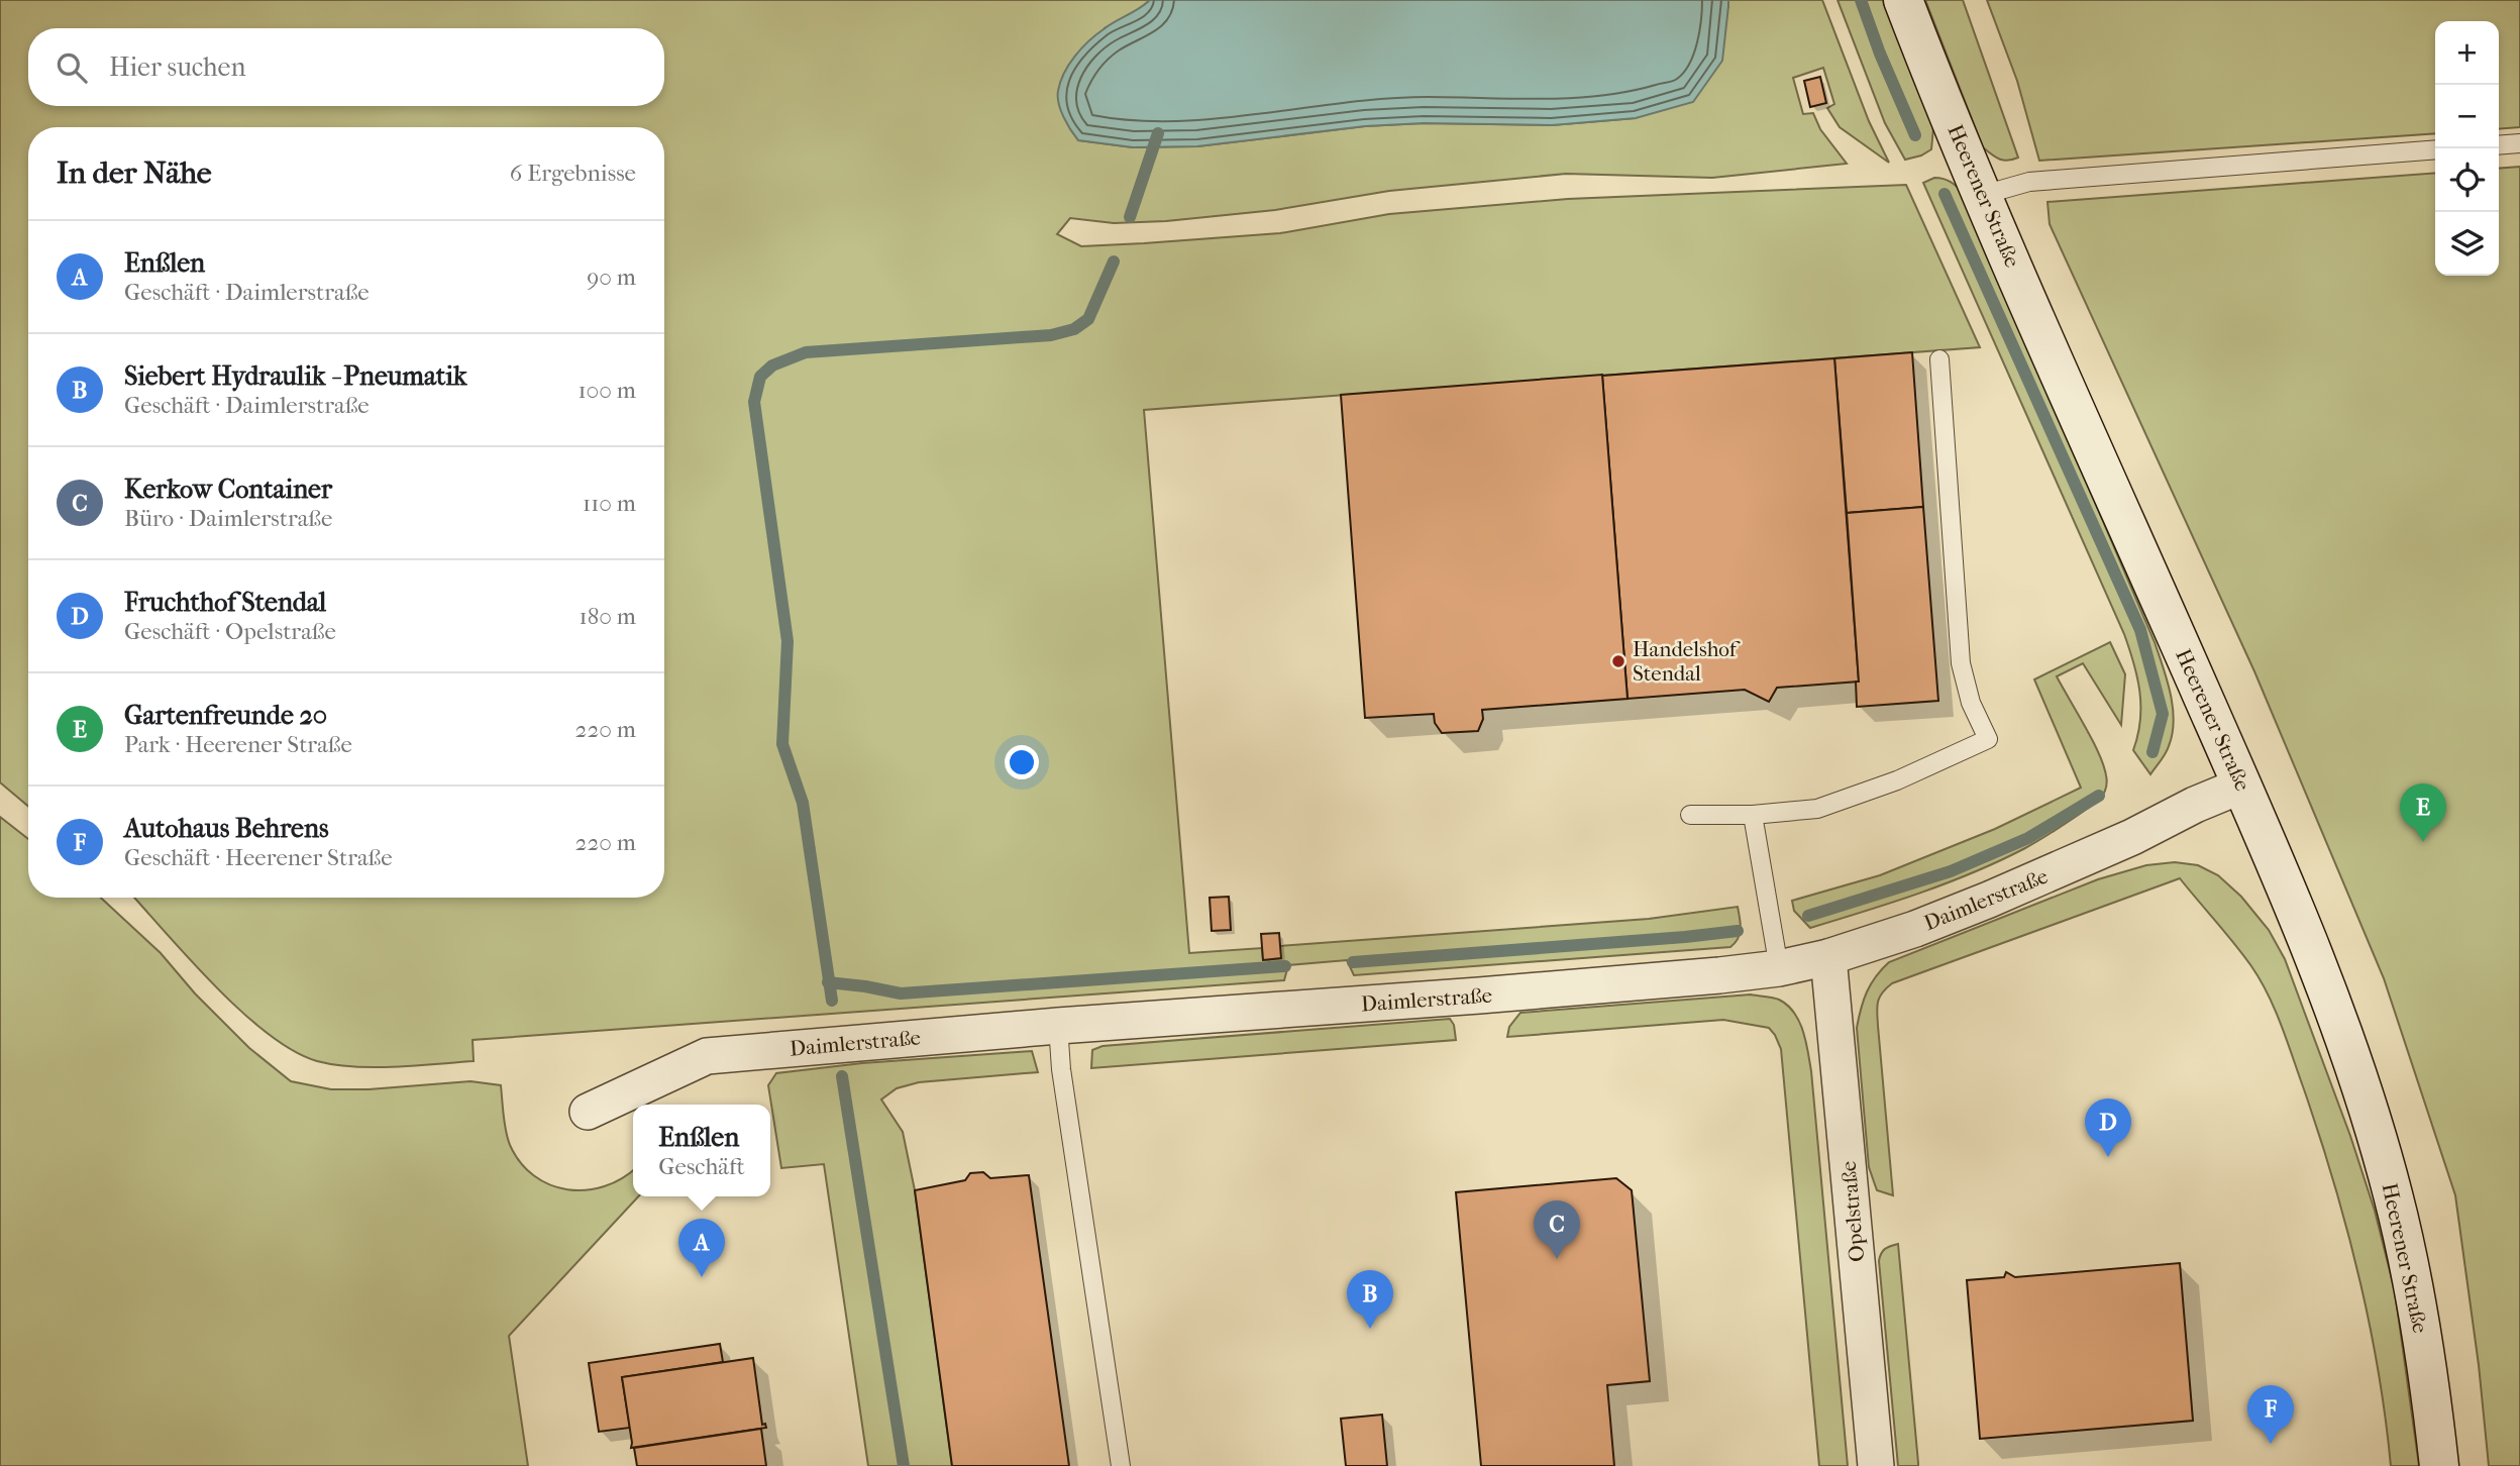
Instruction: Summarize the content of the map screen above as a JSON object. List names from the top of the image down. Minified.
{"streets":{"main road":["Heerener Straße"],"street":["Daimlerstraße","Opelstraße"]},"crossings":[["Heerener Straße","Daimlerstraße"],["Daimlerstraße","Opelstraße"]],"places":["Handelshof Stendal"],"page":{"map_buttons":["+","−"],"search":"Hier suchen","heading":["In der Nähe","6 Ergebnisse"],"list":[{"mark":"A","name":"Enßlen","note":"Geschäft · Daimlerstraße","value":"90 m"},{"mark":"B","name":"Siebert Hydraulik - Pneumatik","note":"Geschäft · Daimlerstraße","value":"100 m"},{"mark":"C","name":"Kerkow Container","note":"Büro · Daimlerstraße","value":"110 m"},{"mark":"D","name":"Fruchthof Stendal","note":"Geschäft · Opelstraße","value":"180 m"},{"mark":"E","name":"Gartenfreunde 20","note":"Park · Heerener Straße","value":"220 m"},{"mark":"F","name":"Autohaus Behrens","note":"Geschäft · Heerener Straße","value":"220 m"}],"pins":["E","D","C","A","B","F"],"popup":["Enßlen","Geschäft"]}}
